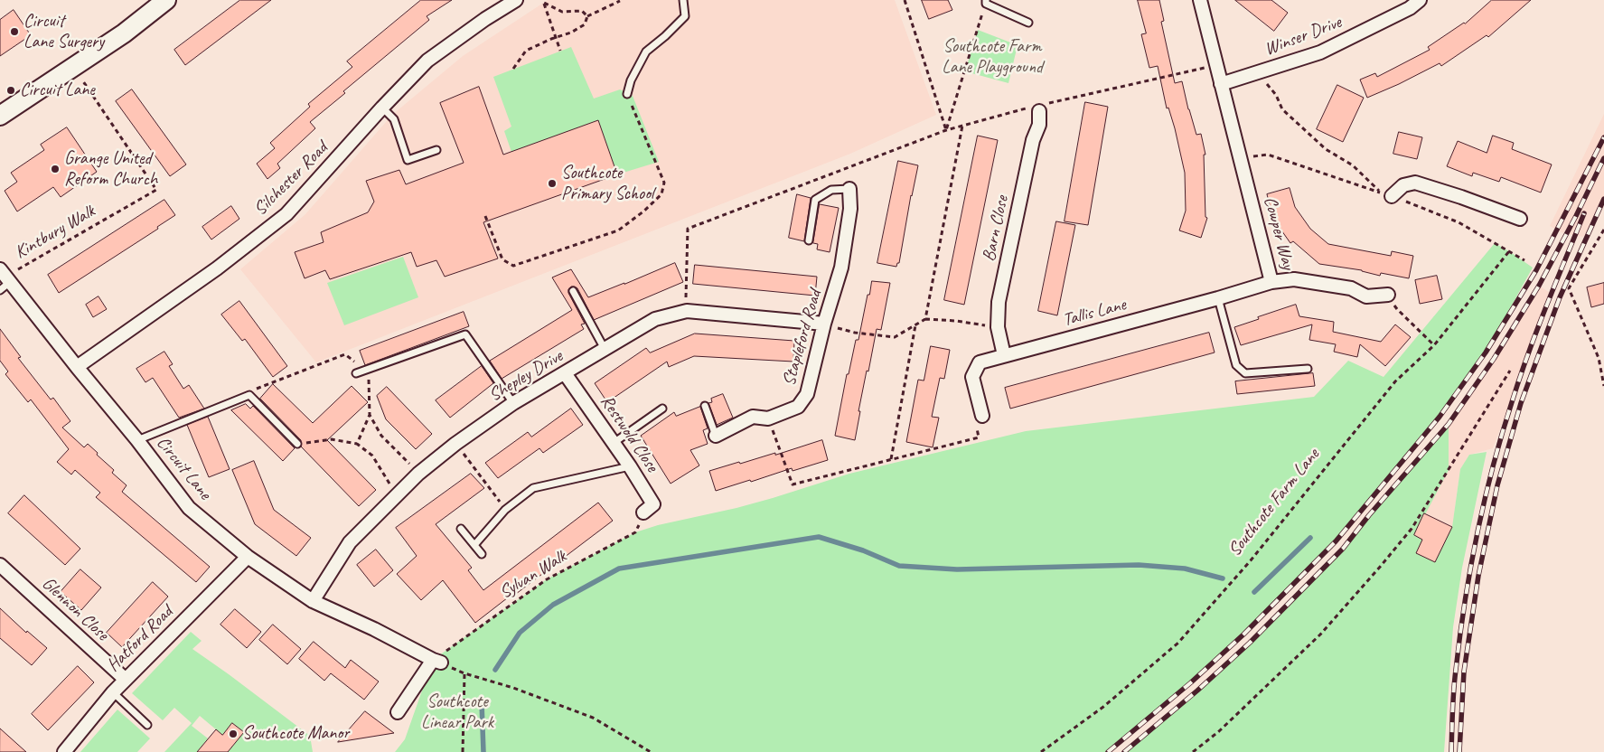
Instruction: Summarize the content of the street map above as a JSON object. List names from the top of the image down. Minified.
{"streets":{"street":["Winser Drive","Silchester Road","Barn Close","Cowper Way","Tallis Lane","Stapleford Road","Shepley Drive","Restwold Close","Circuit Lane","Glennon Close","Hatford Road"],"path":["Kintbury Walk","Southcote Farm Lane","Sylvan Walk"]},"crossings":[["Winser Drive","Cowper Way"],["Silchester Road","Circuit Lane"],["Barn Close","Tallis Lane"],["Kintbury Walk","Circuit Lane"],["Cowper Way","Tallis Lane"],["Stapleford Road","Shepley Drive"],["Shepley Drive","Restwold Close"],["Shepley Drive","Circuit Lane"],["Restwold Close","Sylvan Walk"],["Circuit Lane","Sylvan Walk"],["Circuit Lane","Hatford Road"],["Glennon Close","Hatford Road"]],"parks":["Southcote Farm Lane Playground","Southcote Linear Park"],"places":["Circuit Lane Surgery","Circuit Lane","Grange United Reform Church","Southcote Primary School","Southcote Manor"]}
